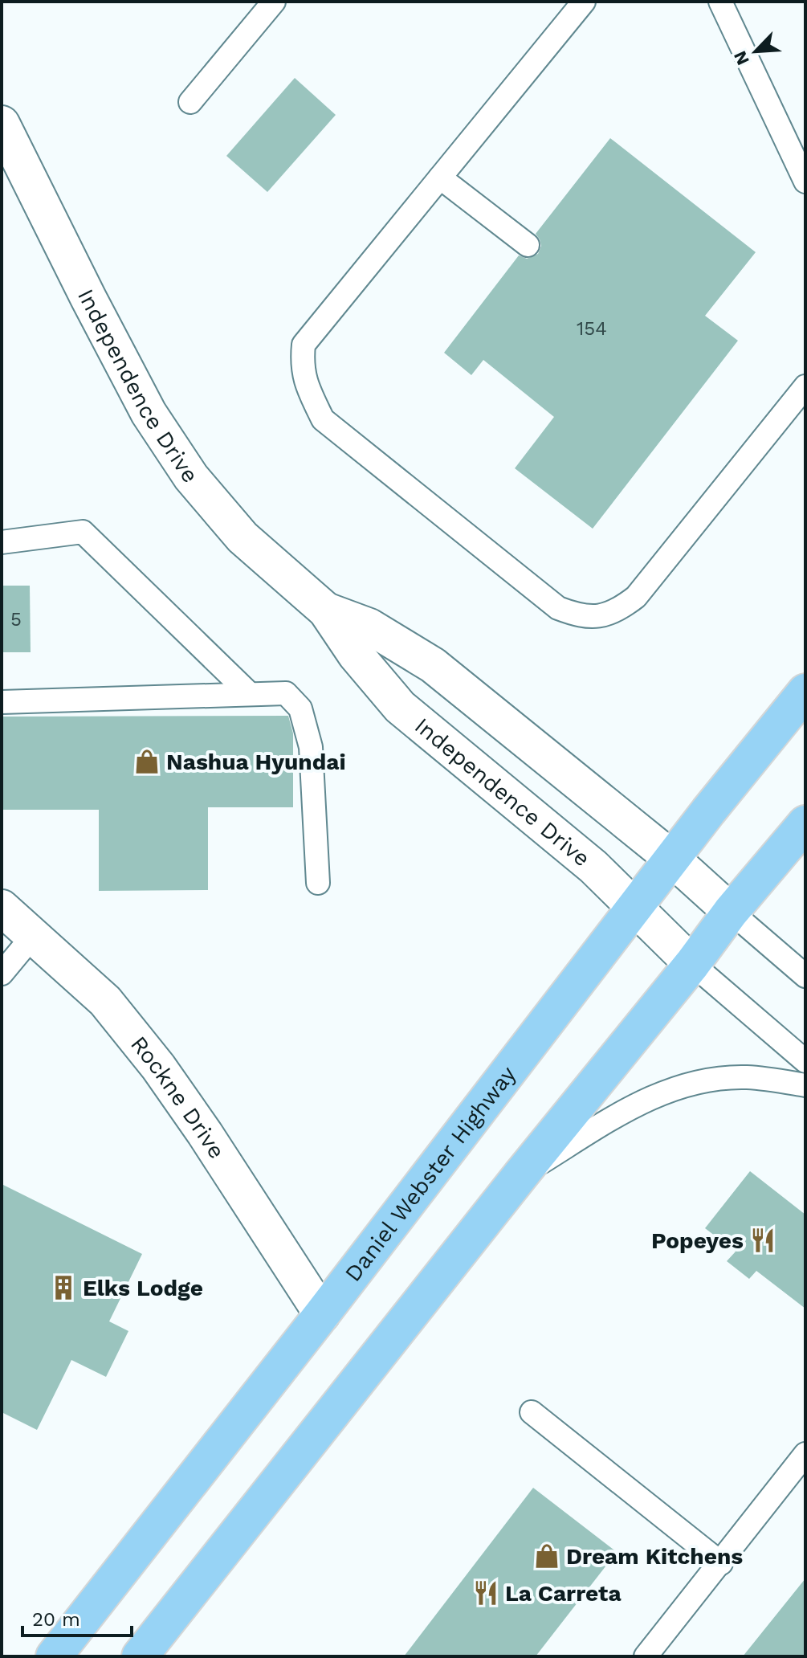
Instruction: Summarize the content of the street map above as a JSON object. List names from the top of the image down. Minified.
{"streets":{"main road":["Daniel Webster Highway"],"street":["Independence Drive","Rockne Drive"]},"crossings":[["Independence Drive","Daniel Webster Highway"],["Rockne Drive","Daniel Webster Highway"]],"places":{"shop":["Nashua Hyundai","Dream Kitchens"],"restaurant":["Popeyes","La Carreta"],"building":["Elks Lodge"]},"house_numbers":["154","5"],"scale_bar":"20 m","north":"bottom left"}
